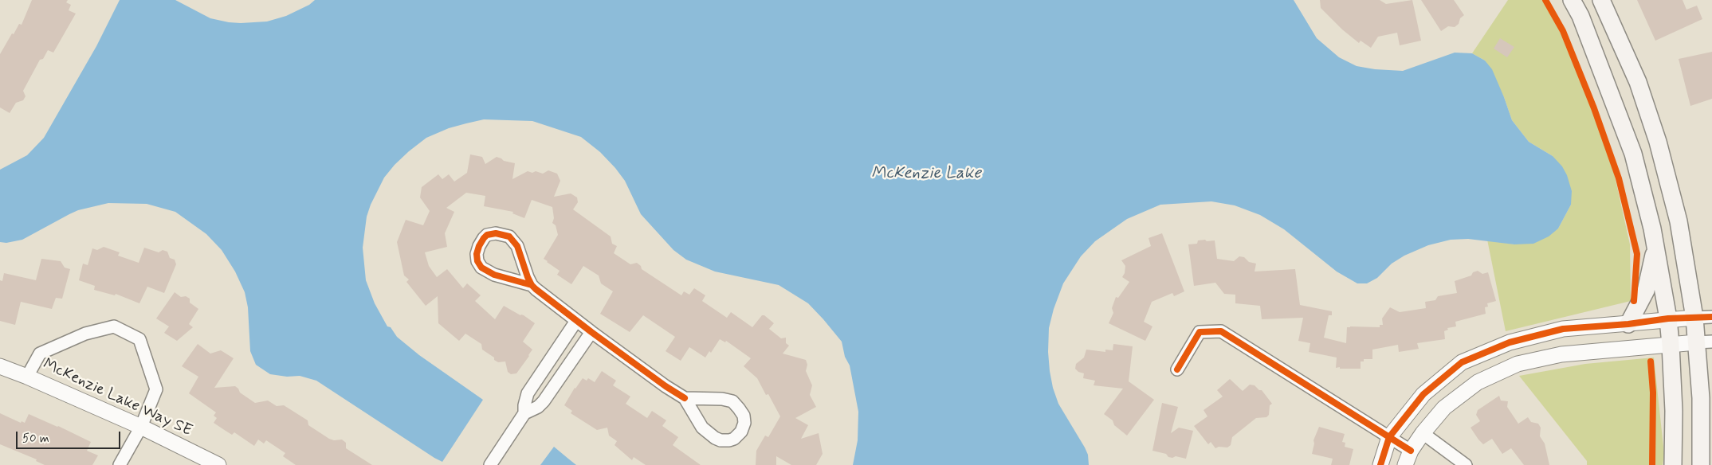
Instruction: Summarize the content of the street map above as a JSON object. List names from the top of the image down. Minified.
{"streets":{"street":["McKenzie Lake Way SE"]},"water":["McKenzie Lake"],"scale_bar":"50 m"}
